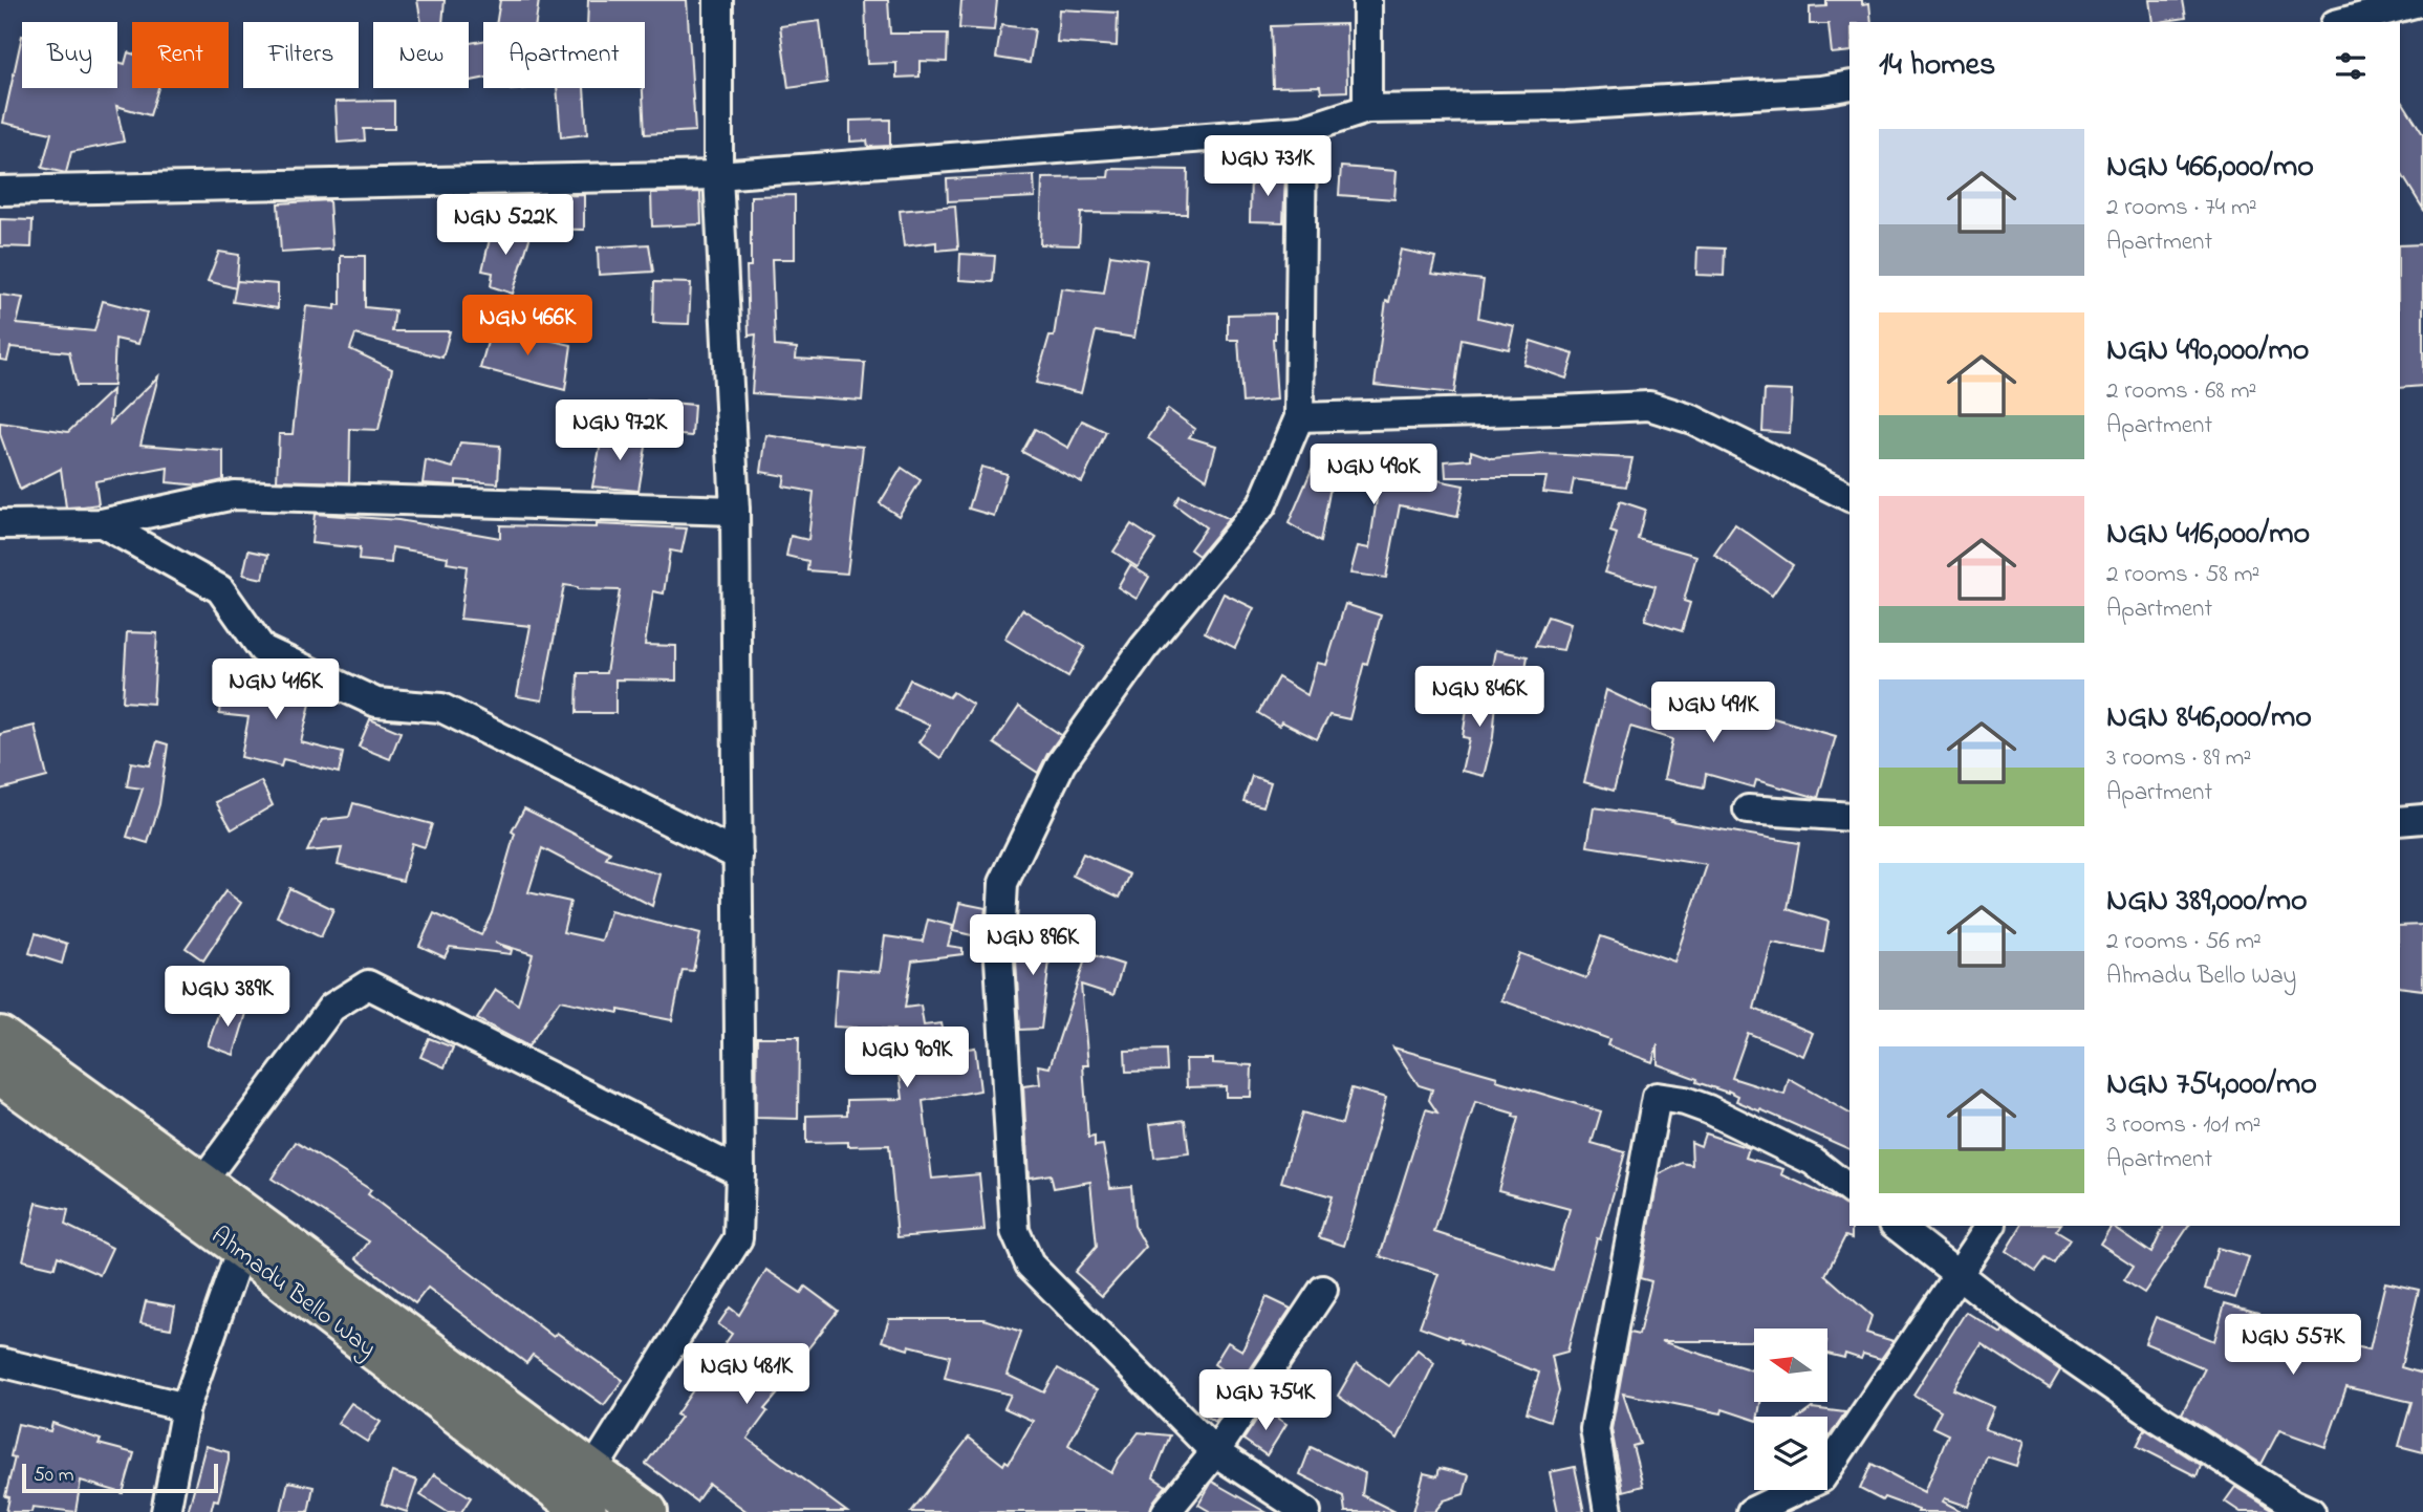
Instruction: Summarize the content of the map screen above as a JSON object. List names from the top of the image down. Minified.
{"streets":{"main road":["Ahmadu Bello Way"]},"scale_bar":"50 m","north":"left","page":{"chip":["Buy","Rent","Filters","New","Apartment"],"heading":"14 homes","list":[{"name":"NGN 466,000/mo","note":"2 rooms · 74 m² · Apartment"},{"name":"NGN 490,000/mo","note":"2 rooms · 68 m² · Apartment"},{"name":"NGN 416,000/mo","note":"2 rooms · 58 m² · Apartment"},{"name":"NGN 846,000/mo","note":"3 rooms · 89 m² · Apartment"},{"name":"NGN 389,000/mo","note":"2 rooms · 56 m² · Ahmadu Bello Way"},{"name":"NGN 754,000/mo","note":"3 rooms · 101 m² · Apartment"}],"price":["NGN 731K","NGN 522K","NGN 466K","NGN 972K","NGN 490K","NGN 416K","NGN 846K","NGN 491K","NGN 896K","NGN 389K","NGN 909K","NGN 557K","NGN 481K","NGN 754K"],"scale":"50 m"}}
